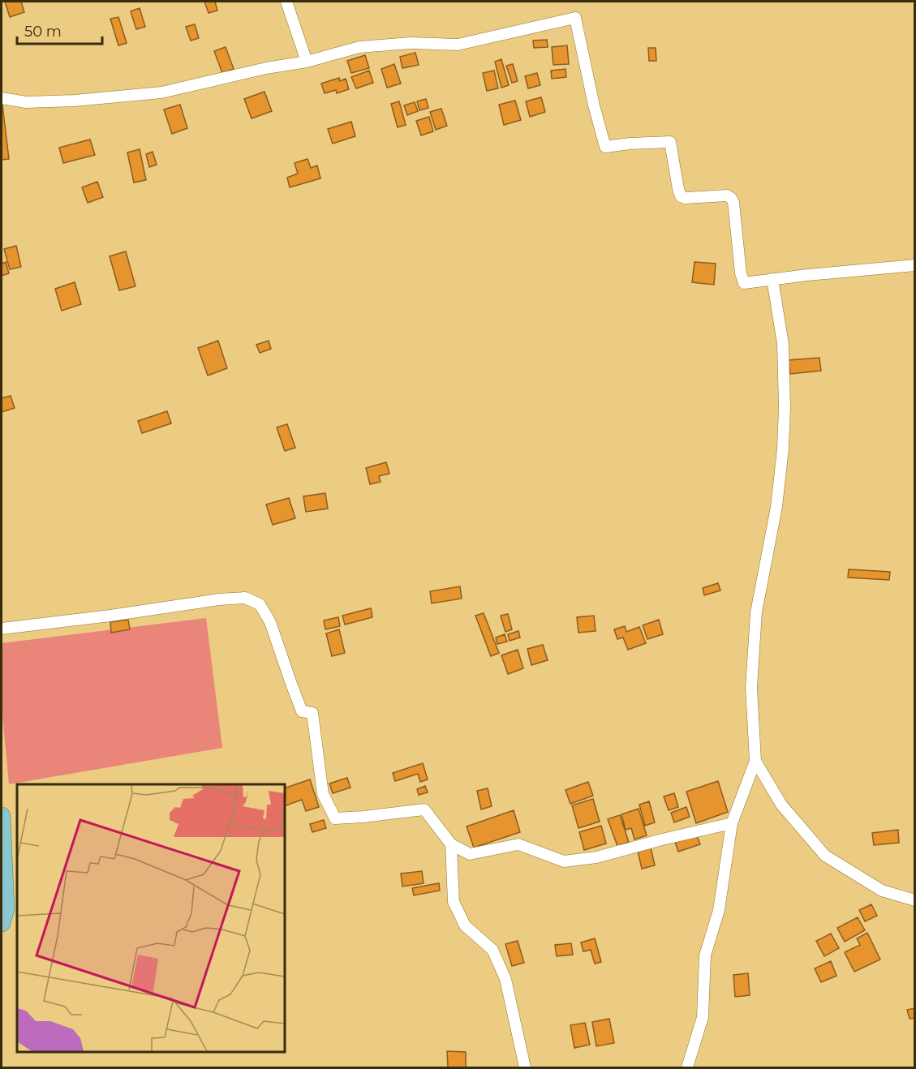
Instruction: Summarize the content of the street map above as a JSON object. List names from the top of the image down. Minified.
{"scale_bar":"50 m"}
